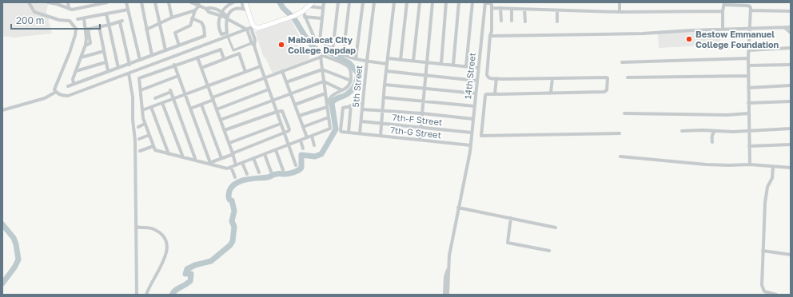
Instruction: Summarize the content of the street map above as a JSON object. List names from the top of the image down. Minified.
{"streets":{"street":["14th Street","5th Street","7th-F Street","7th-G Street"]},"crossings":[["14th Street","7th-F Street"],["14th Street","7th-G Street"],["5th Street","7th-F Street"],["5th Street","7th-G Street"]],"places":["Bestow Emmanuel College Foundation","Mabalacat City College Dapdap"],"scale_bar":"200 m"}
